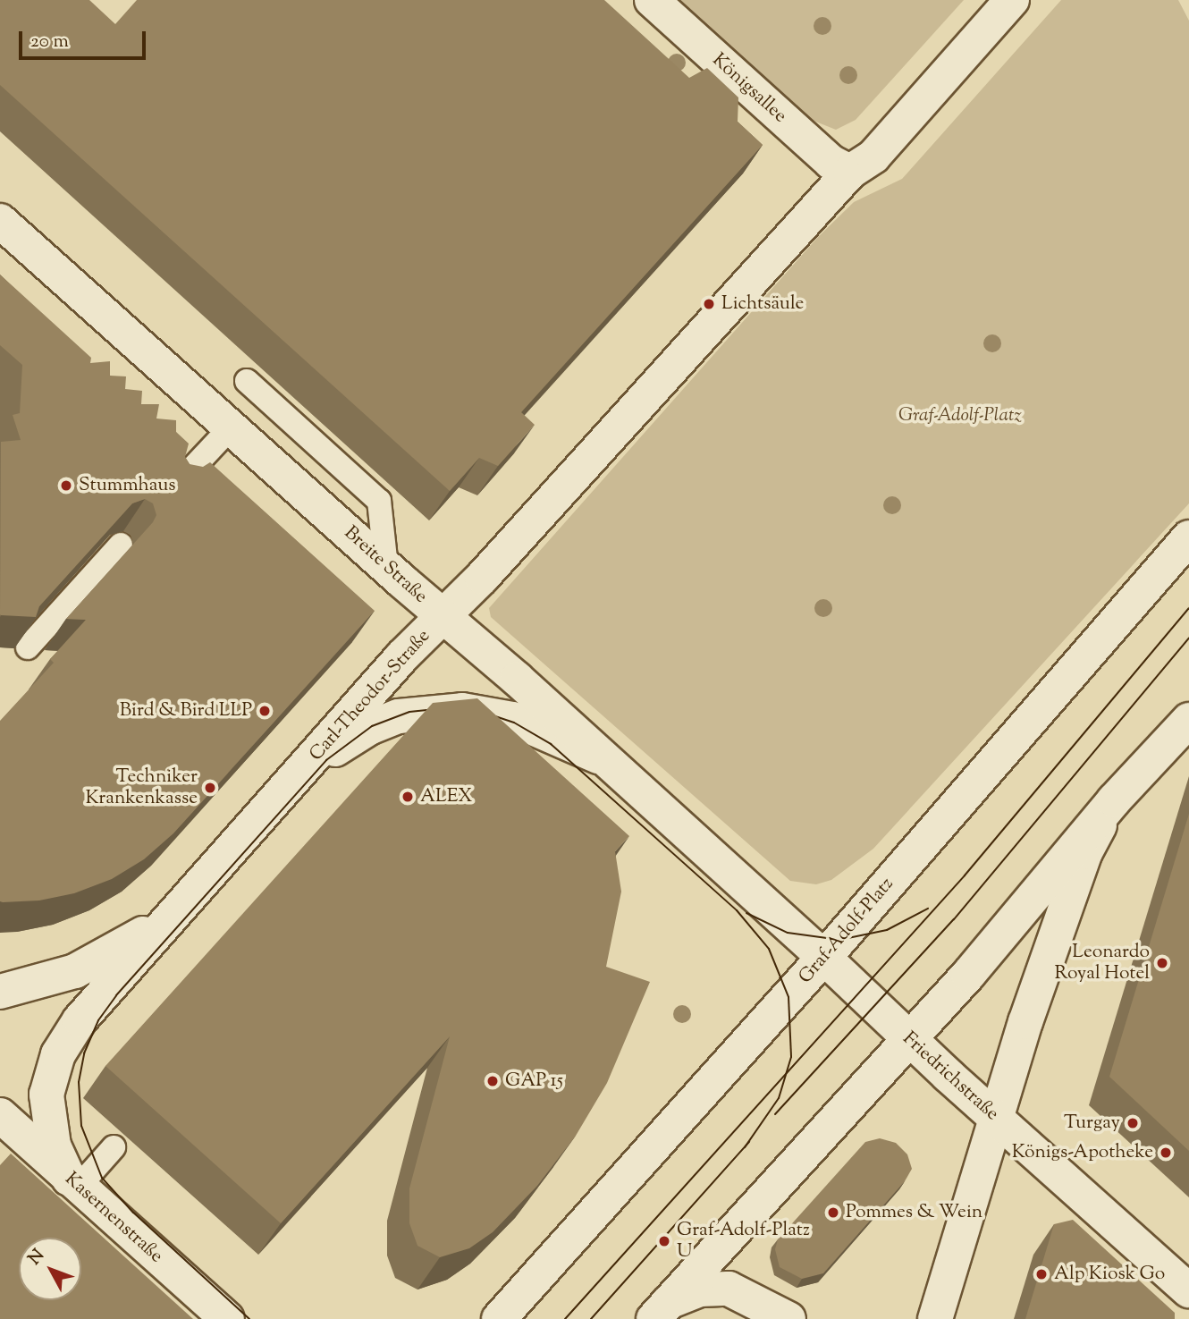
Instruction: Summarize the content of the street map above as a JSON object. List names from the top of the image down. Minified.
{"streets":{"main road":["Königsallee","Breite Straße","Carl-Theodor-Straße","Graf-Adolf-Platz","Friedrichstraße","Kasernenstraße"]},"crossings":[["Breite Straße","Carl-Theodor-Straße"],["Breite Straße","Friedrichstraße"],["Carl-Theodor-Straße","Kasernenstraße"],["Graf-Adolf-Platz","Friedrichstraße"]],"parks":["Graf-Adolf-Platz"],"places":["Lichtsäule","Stummhaus","Bird & Bird LLP","Techniker Krankenkasse","ALEX","Leonardo Royal Hotel","GAP 15","Turgay","Königs-Apotheke","Pommes & Wein","Graf-Adolf-Platz U","Alp Kiosk Go"],"scale_bar":"20 m","north":"top left"}
